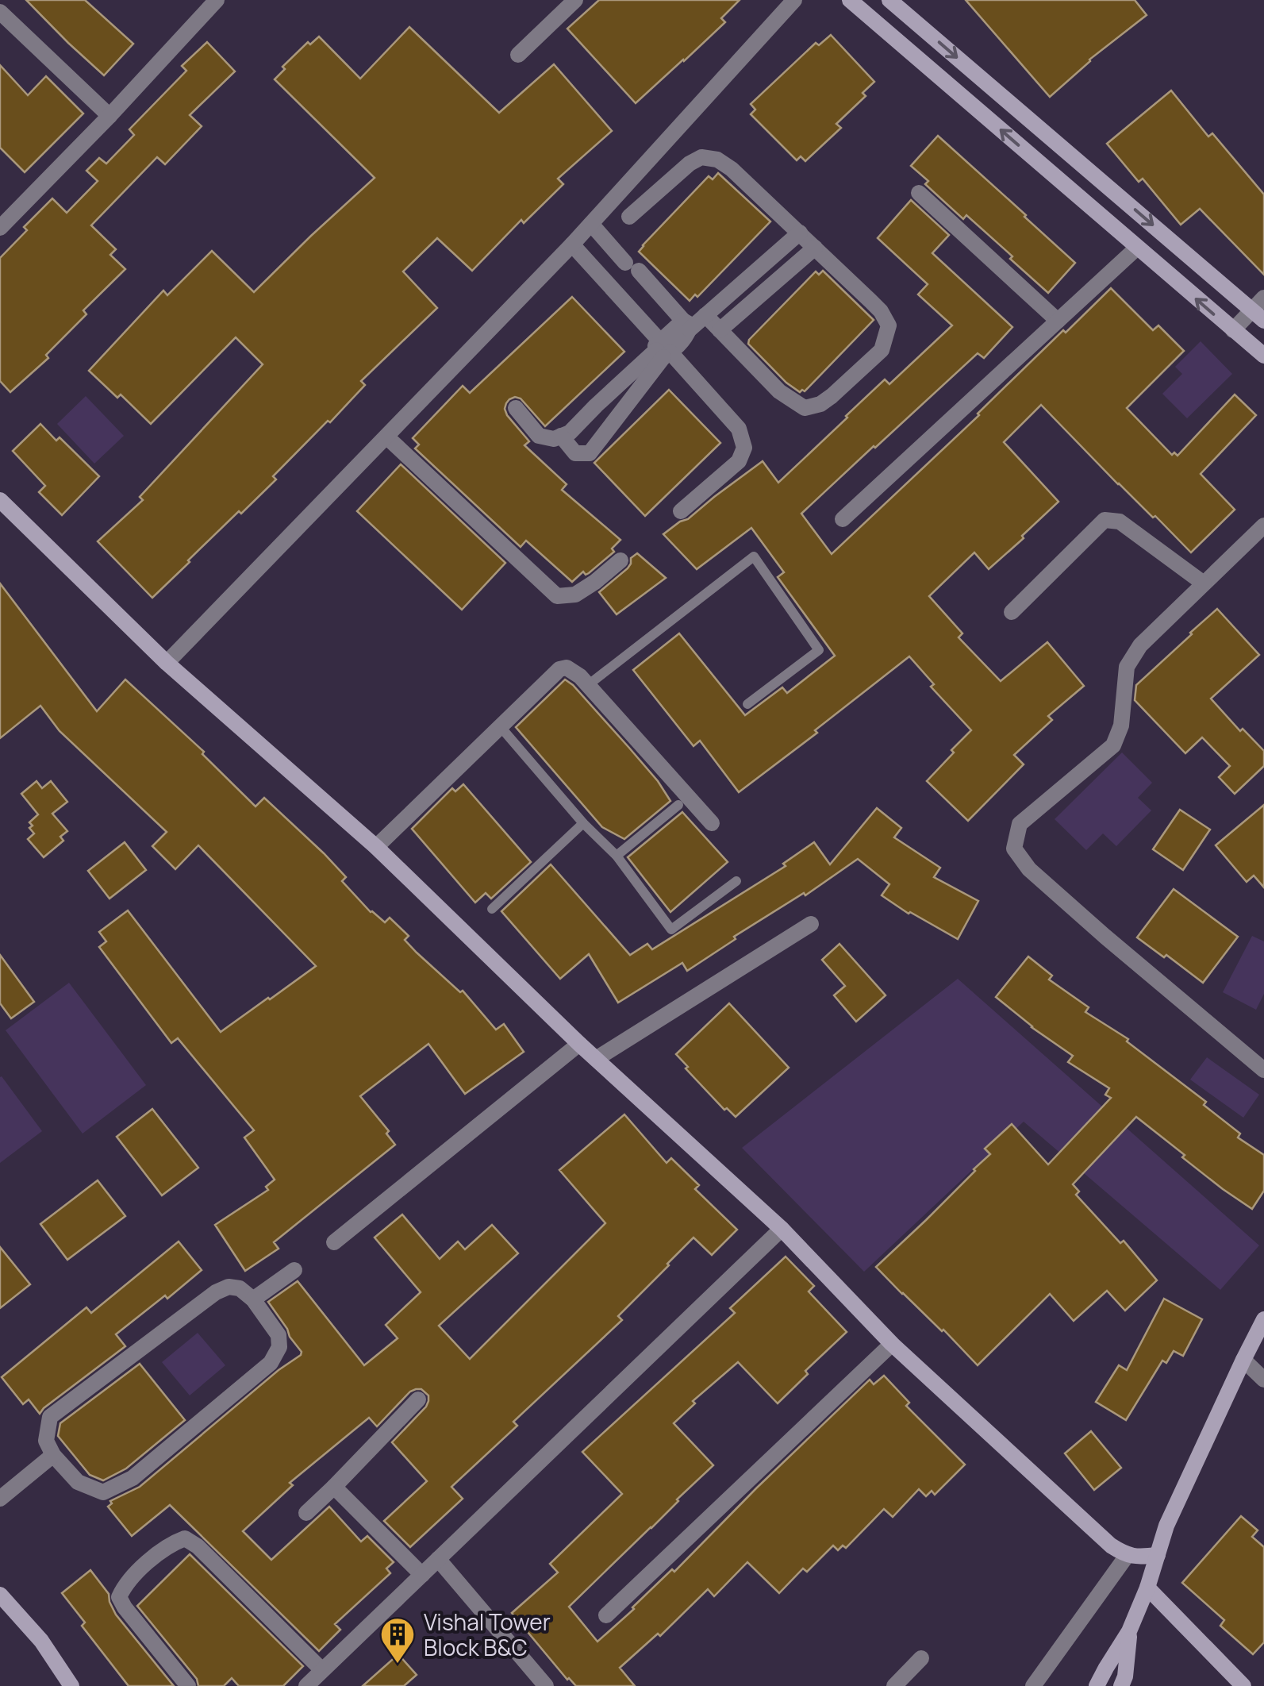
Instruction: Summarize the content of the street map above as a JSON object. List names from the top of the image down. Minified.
{"places":{"building":["Vishal Tower Block B&C"]}}
